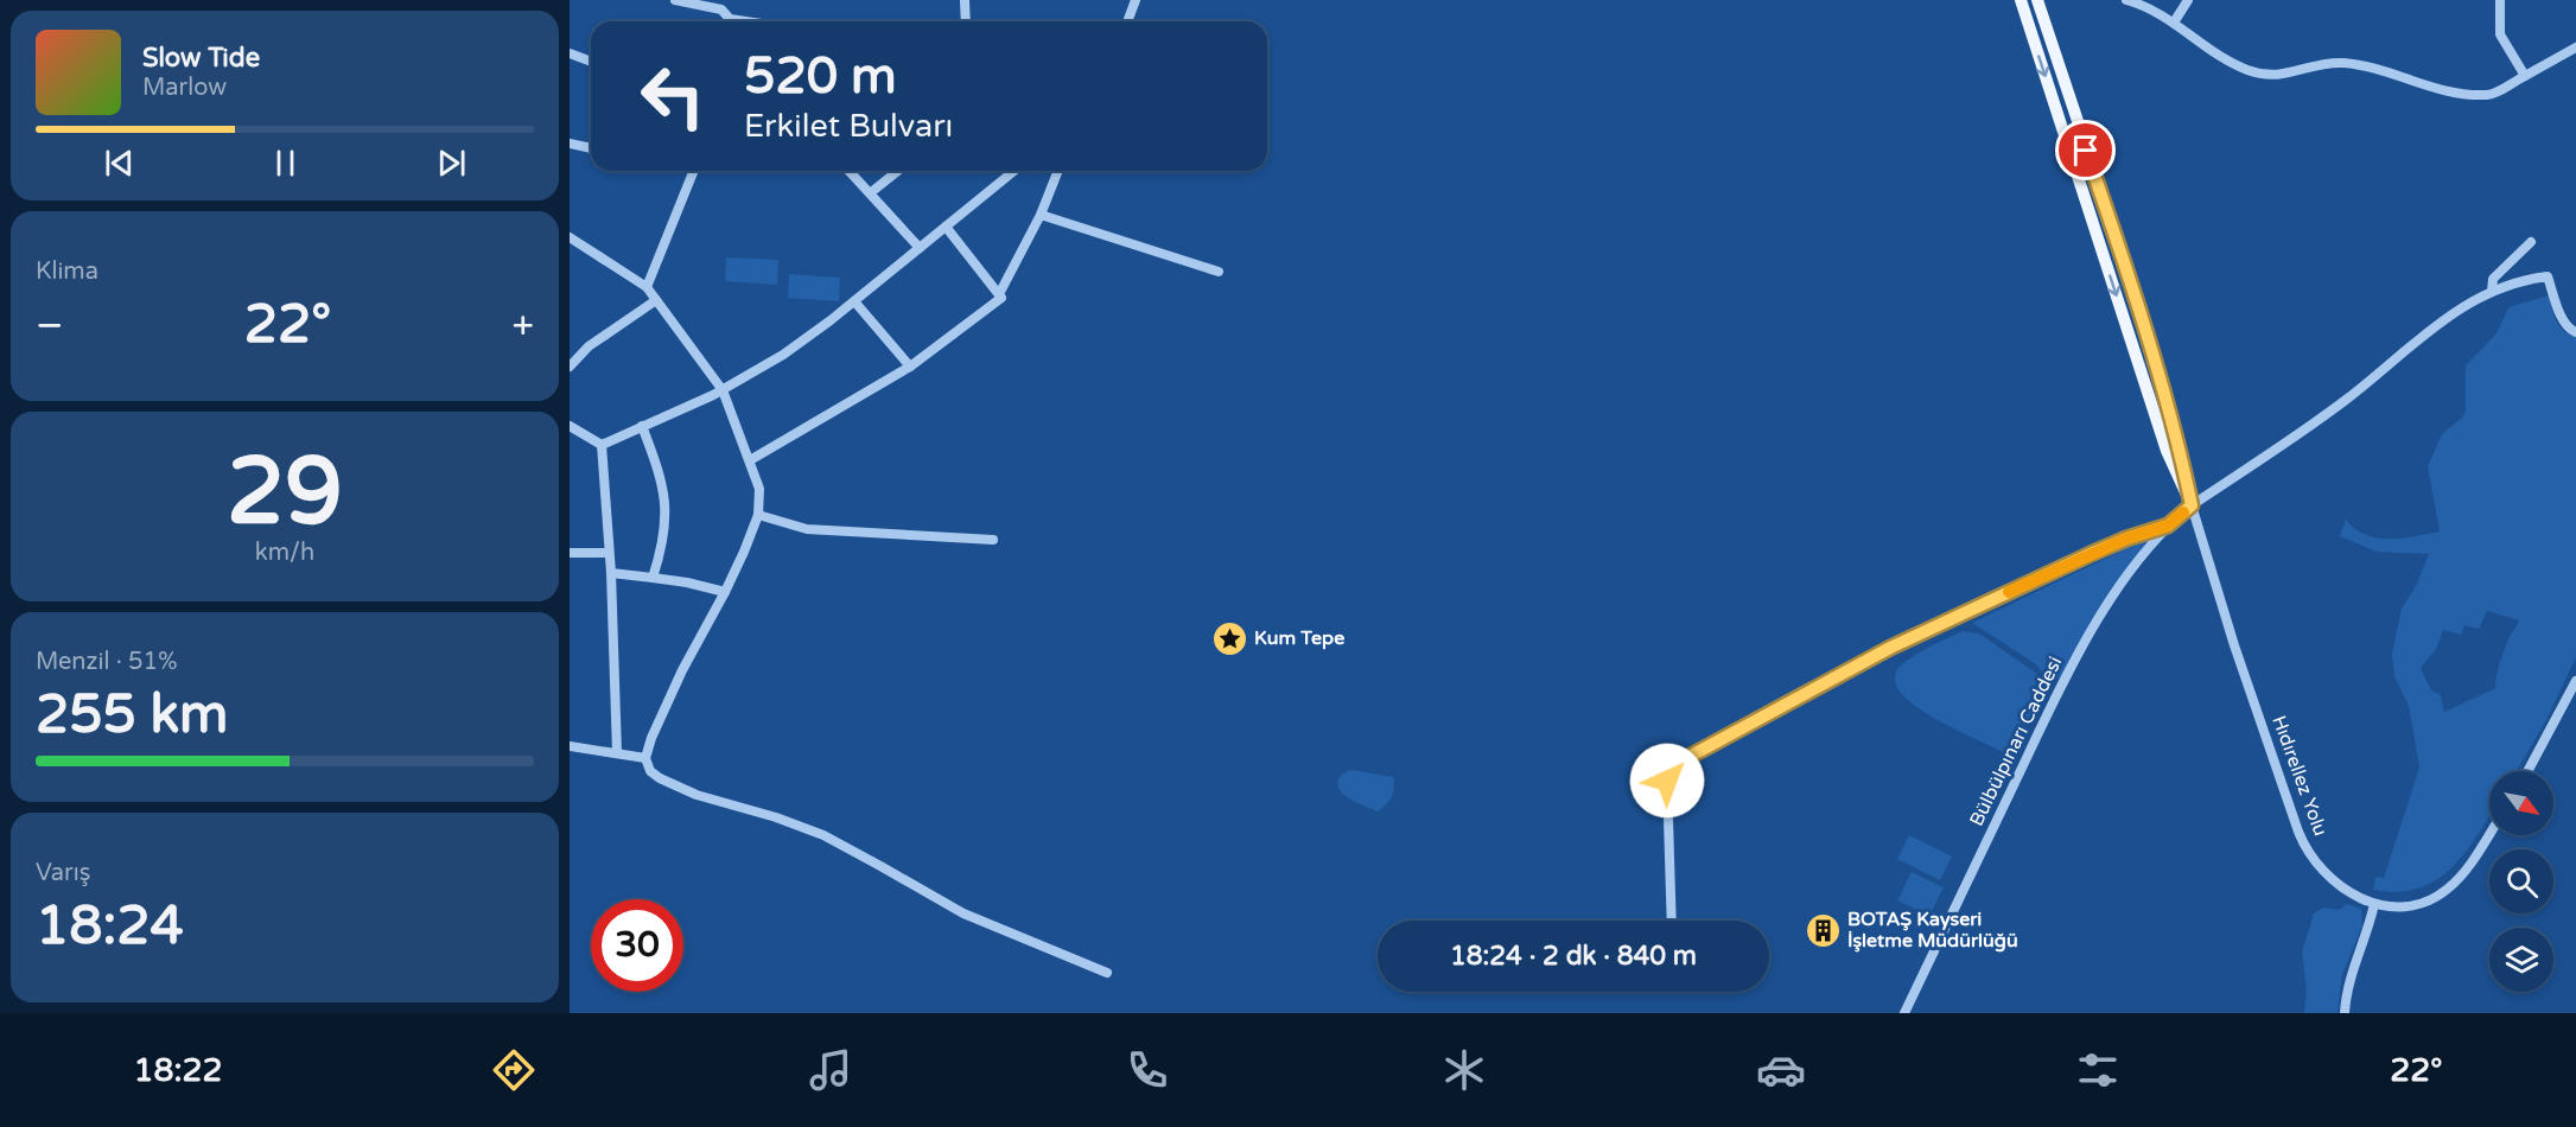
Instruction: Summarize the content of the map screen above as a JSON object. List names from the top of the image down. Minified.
{"streets":{"street":["Bülbülpınarı Caddesi","Hıdırellez Yolu"]},"crossings":[["Bülbülpınarı Caddesi","Hıdırellez Yolu"]],"places":{"place":["Kum Tepe"],"building":["BOTAŞ Kayseri İşletme Müdürlüğü"]},"north":"bottom right","page":{"turn":["520 m","Erkilet Bulvarı"],"song":["Slow Tide","Marlow"],"tile":["Klima",["29","km/h"],["Menzil · 51%","255 km"],["Varış","18:24"]],"heat":["−","22°","+"],"limit":"30","trip":"18:24 · 2 dk · 840 m","tabs":["18:22","22°"]}}
